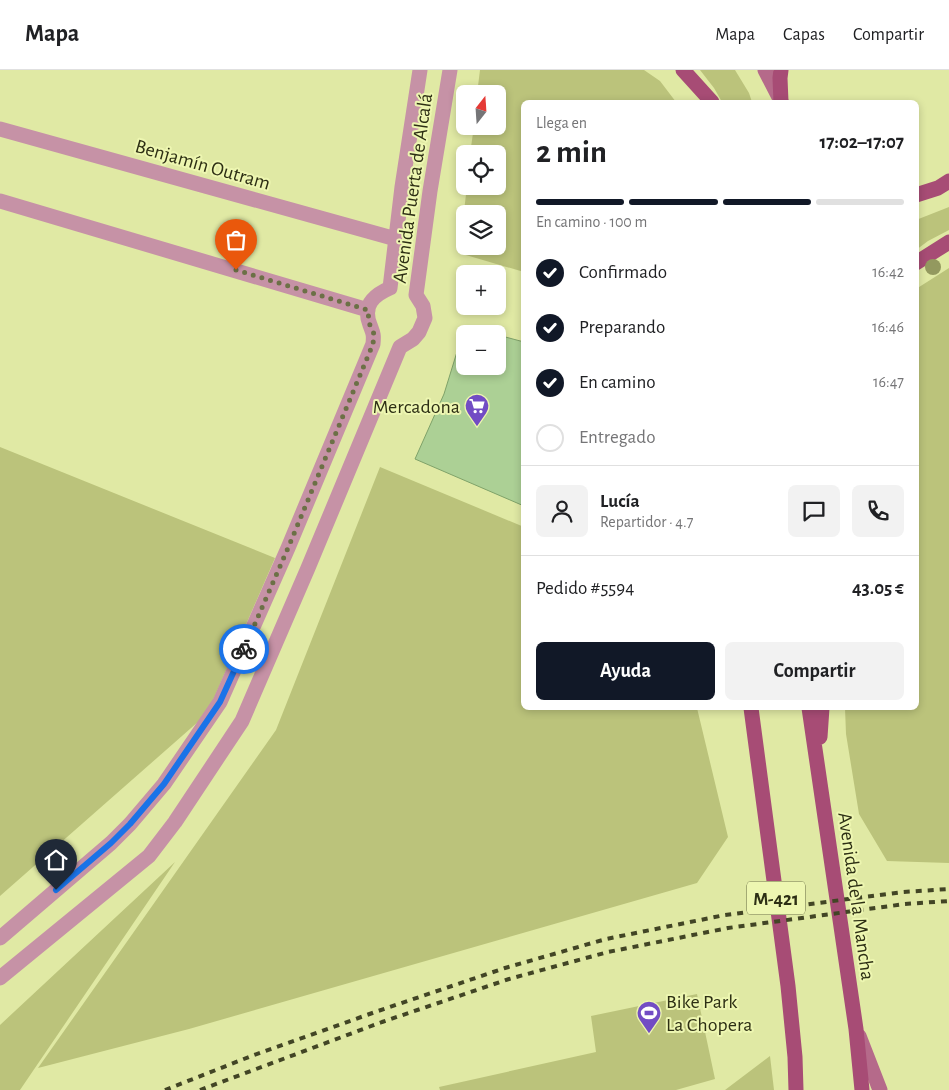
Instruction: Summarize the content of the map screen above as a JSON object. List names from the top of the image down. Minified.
{"streets":{"main road":["Avenida de la Mancha","M-421"],"street":["Benjamín Outram","Avenida Puerta de Alcalá"]},"crossings":[["Benjamín Outram","Avenida Puerta de Alcalá"]],"places":{"supermarket":["Mercadona"],"sports":["Bike Park La Chopera"]},"north":"top","page":{"header":"Mapa","nav":["Mapa","Capas","Compartir"],"map_buttons":["+","−"],"heading":["2 min","Llega en","17:02–17:07"],"panel":["Lucía","Repartidor · 4.7","Pedido #5594","43.05 €"],"bar":"En camino · 100 m","list":[["Confirmado","16:42"],["Preparando","16:46"],["En camino","16:47"],"Entregado"],"buttons":["Ayuda","Compartir"]}}
